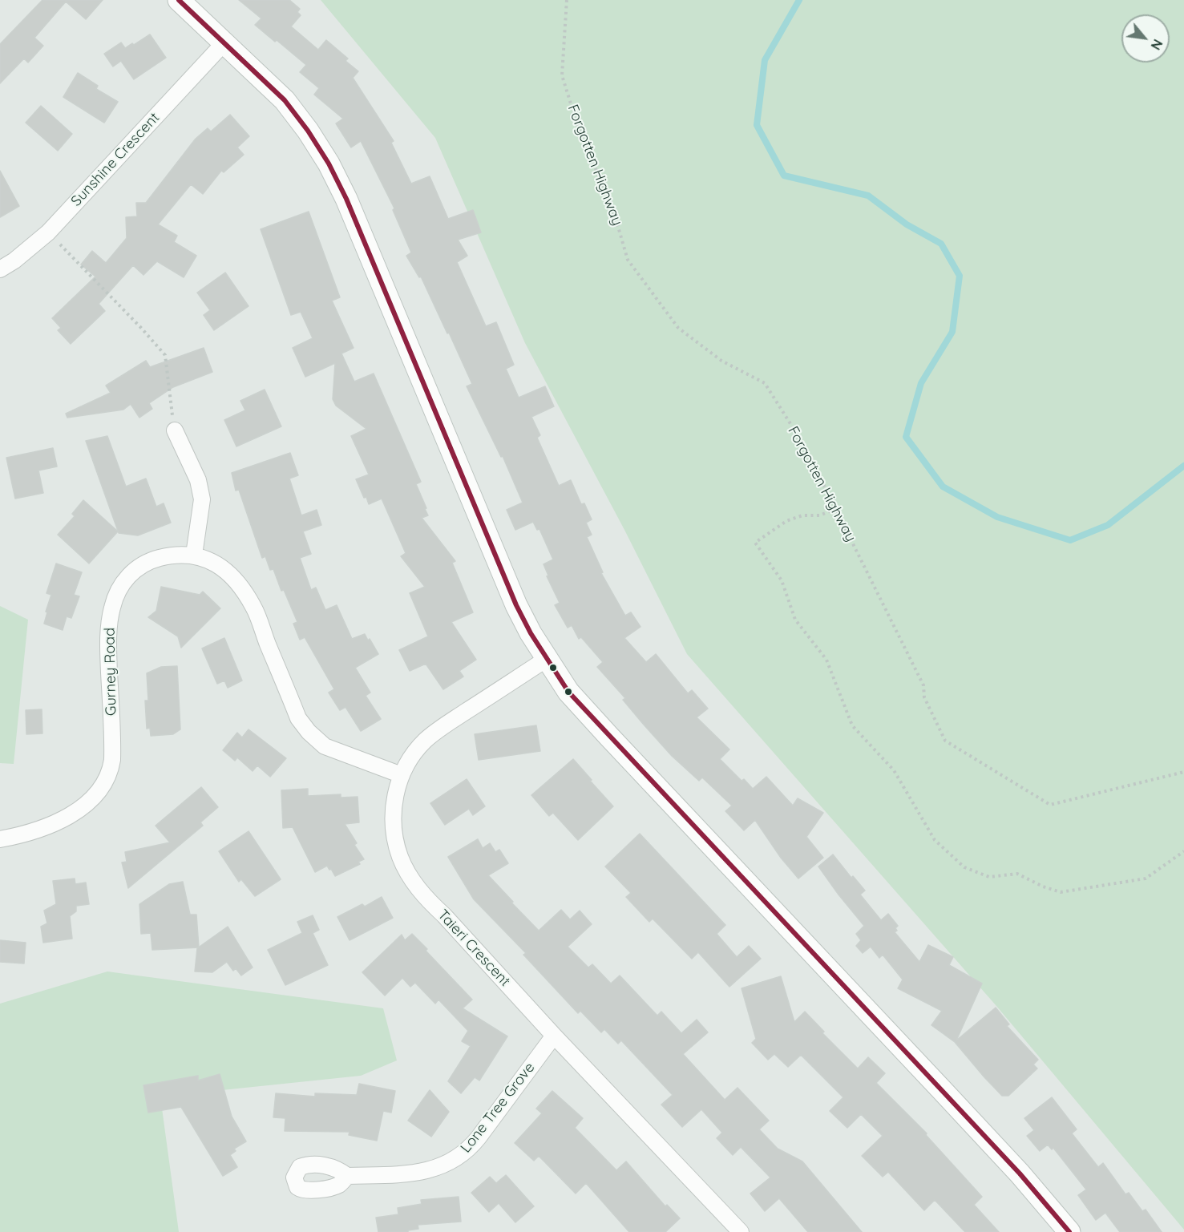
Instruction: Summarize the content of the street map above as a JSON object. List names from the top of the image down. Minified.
{"streets":{"street":["Sunshine Crescent","Gurney Road","Taieri Crescent","Lone Tree Grove"],"path":["Forgotten Highway"]},"crossings":[["Gurney Road","Taieri Crescent"],["Taieri Crescent","Lone Tree Grove"]],"north":"bottom right"}
